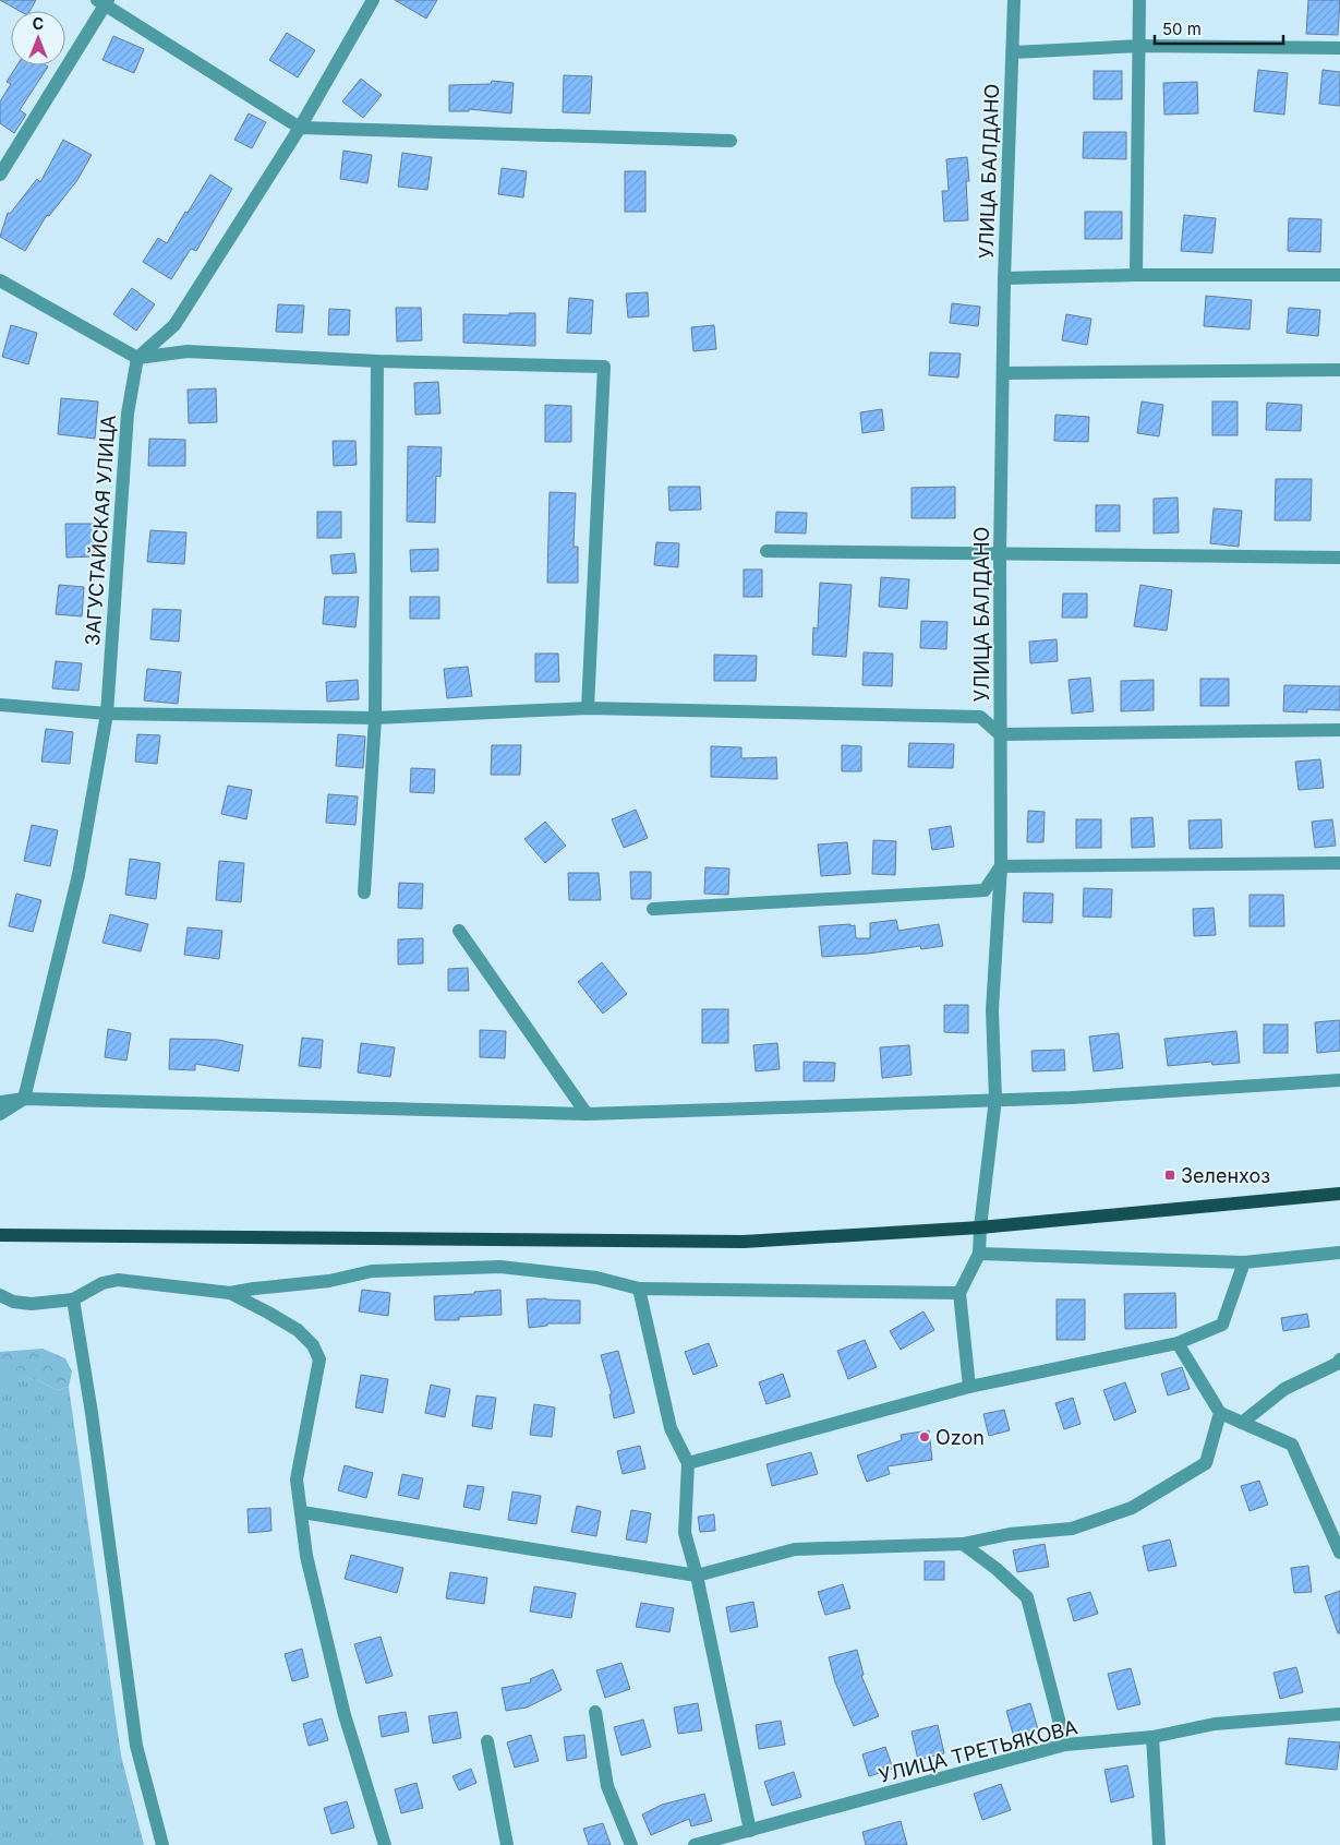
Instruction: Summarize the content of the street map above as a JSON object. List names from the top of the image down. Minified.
{"streets":{"street":["УЛИЦА БАЛДАНО","ЗАГУСТАЙСКАЯ УЛИЦА","УЛИЦА ТРЕТЬЯКОВА"]},"places":{"transit":["Зеленхоз"],"other":["Ozon"]},"scale_bar":"50 m","north":"top"}
